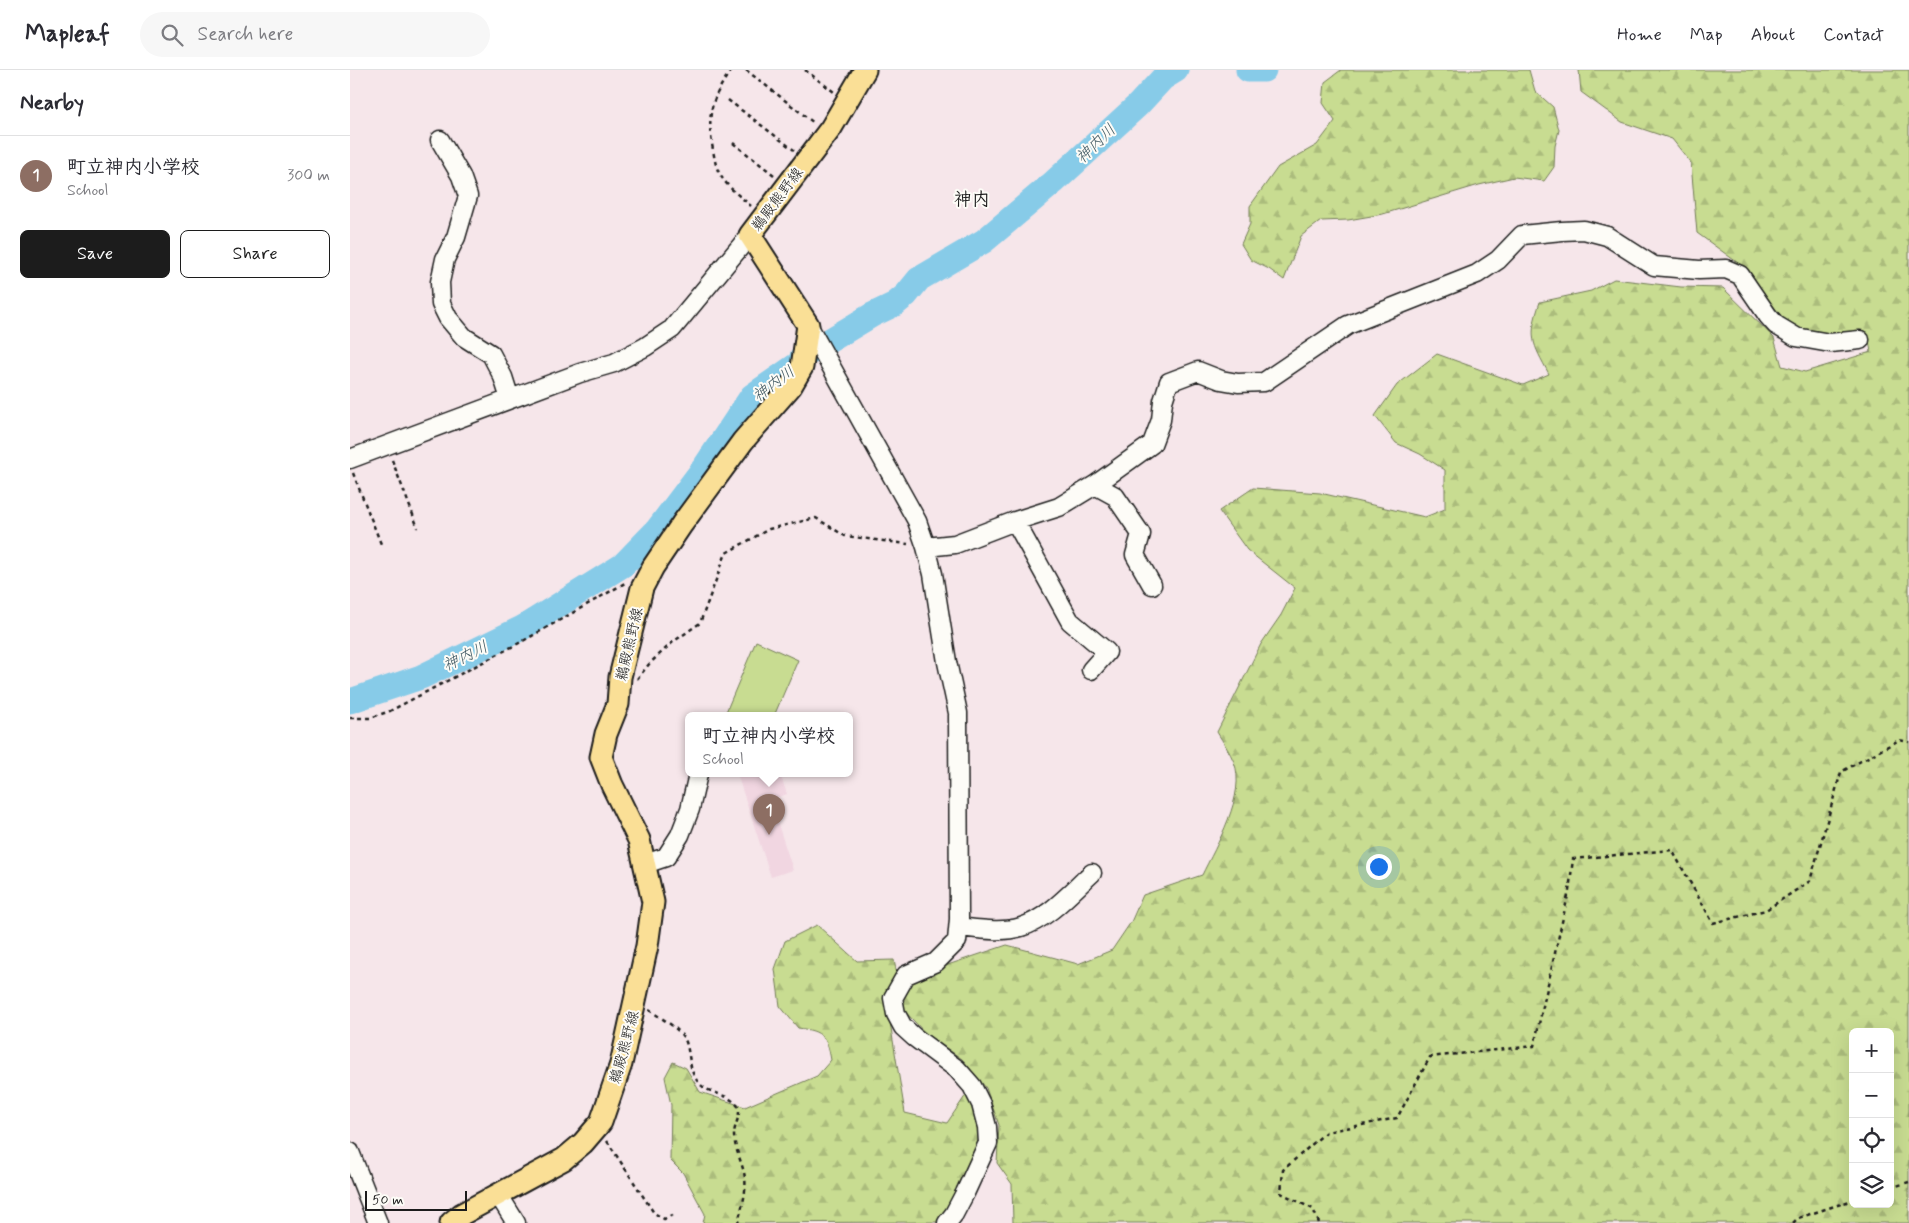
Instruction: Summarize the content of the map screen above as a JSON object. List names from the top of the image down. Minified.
{"streets":{"main road":["鵜殿熊野線"]},"districts":["神内"],"water":["神内川"],"scale_bar":"50 m","page":{"header":"Mapleaf","search":"Search here","nav":["Home","Map","About","Contact"],"heading":"Nearby","list":[{"mark":"1","name":"町立神内小学校","note":"School","value":"300 m"}],"buttons":["Save","Share"],"popup":["町立神内小学校","School"],"pins":"1","map_buttons":["+","−"],"scale":"50 m"}}
